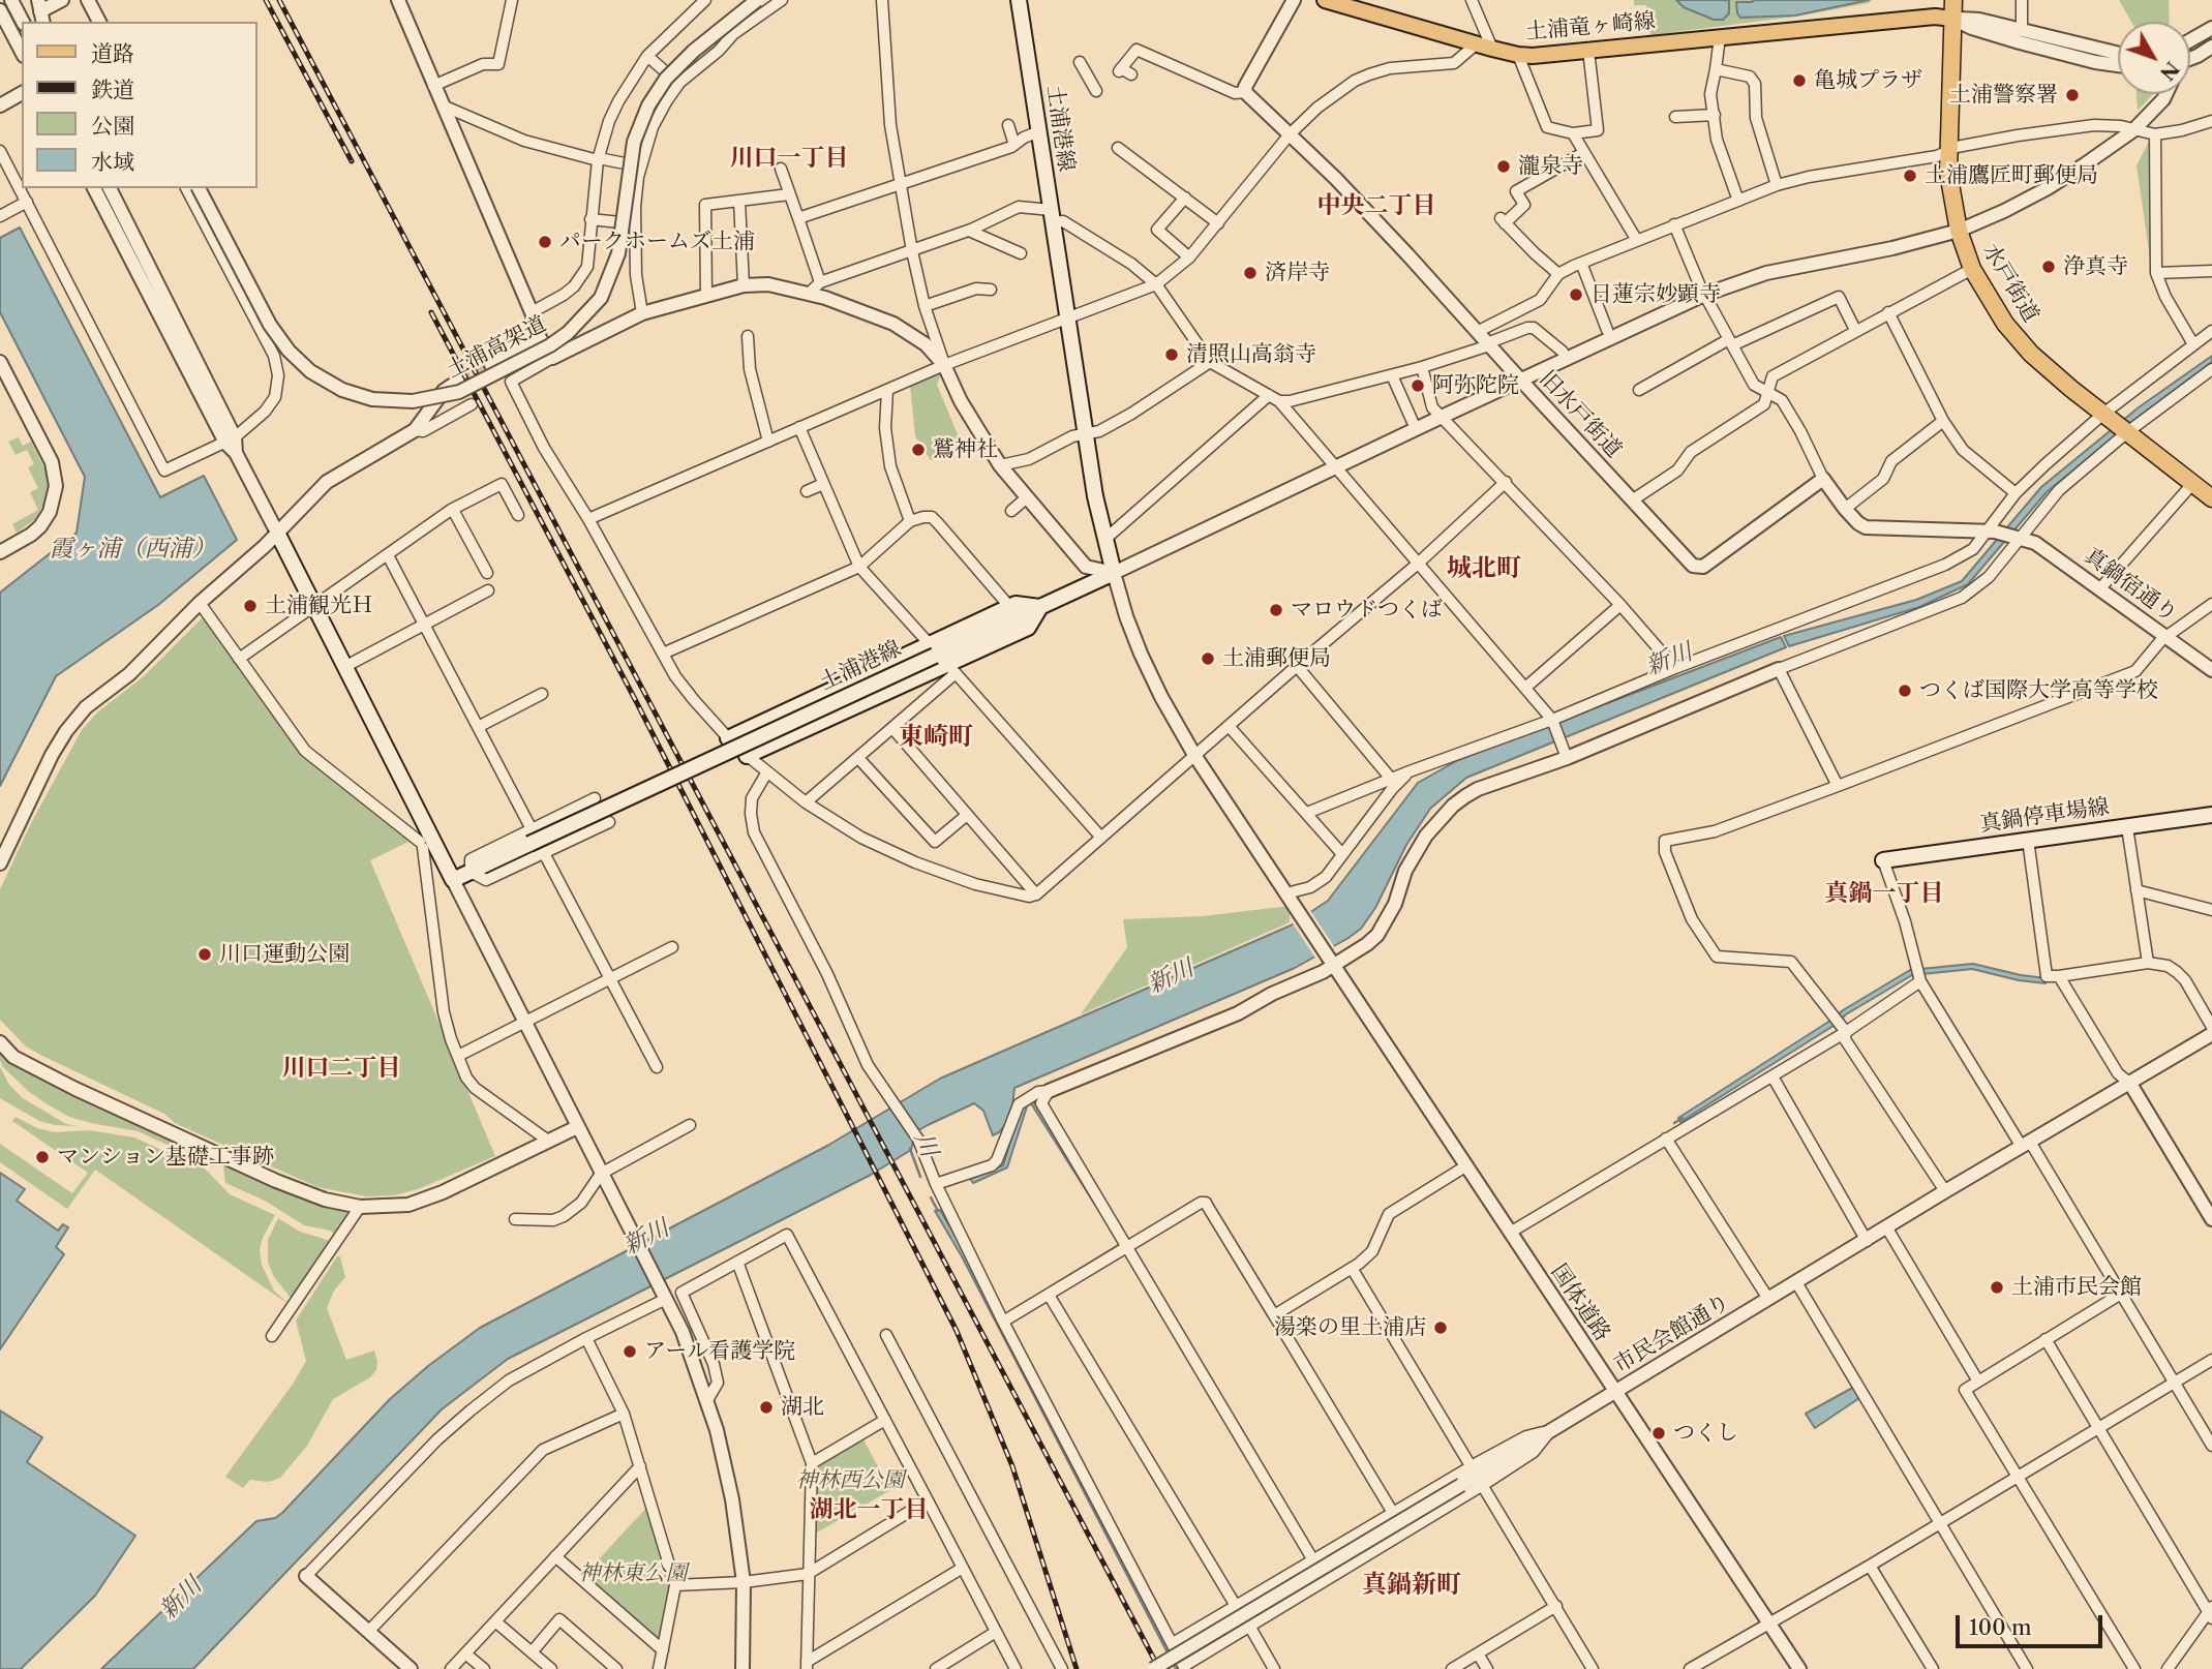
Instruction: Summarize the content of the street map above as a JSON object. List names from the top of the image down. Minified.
{"streets":{"highway":["水戸街道"],"main road":["土浦竜ヶ崎線","土浦港線","真鍋停車場線"],"street":["土浦高架道","旧水戸街道","真鍋宿通り","国体道路","市民会館通り"]},"crossings":[["土浦竜ヶ崎線","水戸街道"],["土浦港線","国体道路"],["国体道路","市民会館通り"]],"districts":["川口一丁目","中央二丁目","城北町","東崎町","真鍋一丁目","川口二丁目","湖北一丁目","真鍋新町"],"water":["霞ヶ浦（西浦）","新川","川"],"parks":["神林西公園","神林東公園"],"places":["亀城プラザ","土浦警察署","瀧泉寺","土浦鷹匠町郵便局","パークホームズ土浦","浄真寺","済岸寺","日蓮宗妙顕寺","清照山高翁寺","阿弥陀院","鷲神社","土浦観光Ｈ","マロウドつくば","土浦郵便局","つくば国際大学高等学校","川口運動公園","マンション基礎工事跡","土浦市民会館","湯楽の里土浦店","アール看護学院","湖北","つくし"],"legend":["道路","鉄道","公園","水域"],"scale_bar":"100 m","north":"bottom right"}
